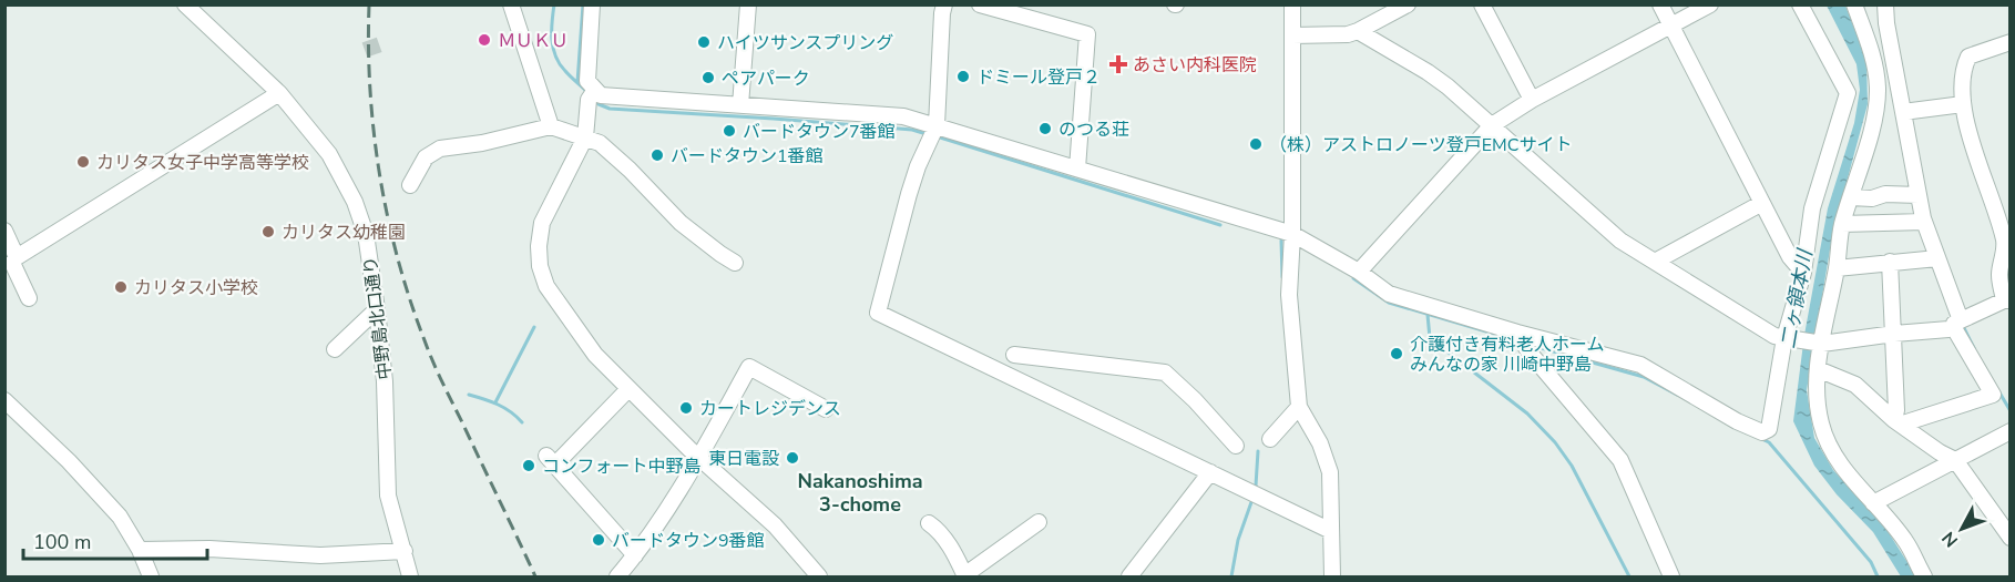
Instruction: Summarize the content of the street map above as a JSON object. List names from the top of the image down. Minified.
{"streets":{"street":["中野島北口通り"]},"districts":["Nakanoshima 3-chome"],"water":["二ヶ領本川"],"places":{"other":["ＭＵＫＵ","ハイツサンスプリング","ドミール登戸２","ペアパーク","のつる荘","バードタウン7番館","（株）アストロノーツ登戸EMCサイト","バードタウン1番館","カリタス女子中学高等学校","カリタス幼稚園","カリタス小学校","介護付き有料老人ホーム みんなの家 川崎中野島","カートレジデンス","東日電設","コンフォート中野島","バードタウン9番館"],"health":["あさい内科医院"]},"scale_bar":"100 m","north":"bottom left"}
